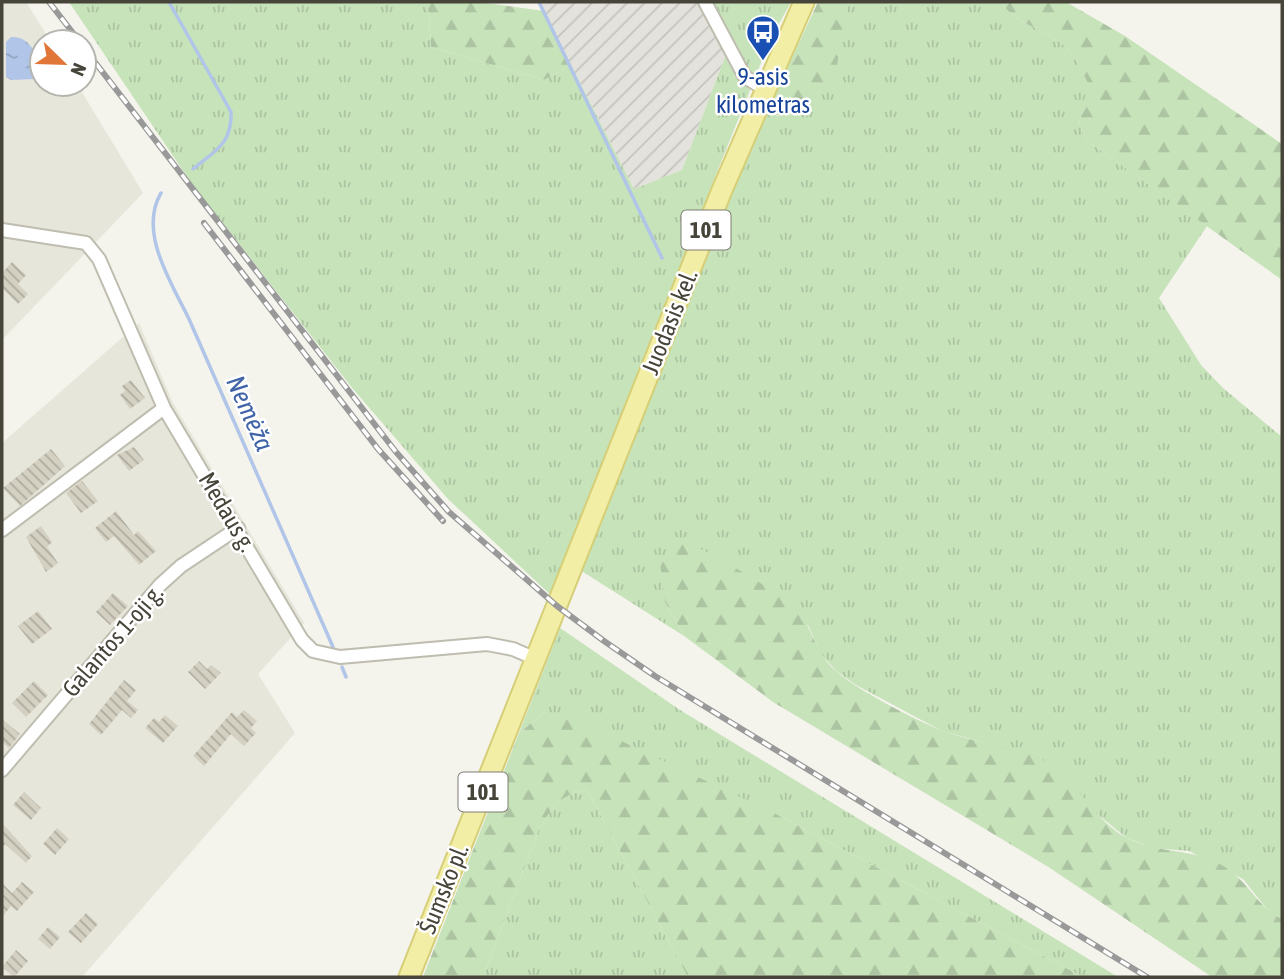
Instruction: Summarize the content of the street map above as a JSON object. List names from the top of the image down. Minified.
{"streets":{"main road":["101","Juodasis kel.","Šumsko pl."],"street":["Medaus g.","Galantos 1-oji g."]},"crossings":[["Juodasis kel.","Šumsko pl."],["Medaus g.","Galantos 1-oji g."],["Medaus g.","Šumsko pl."]],"water":["Nemėža"],"places":{"bus stop":["9-asis kilometras"]},"north":"bottom right"}
